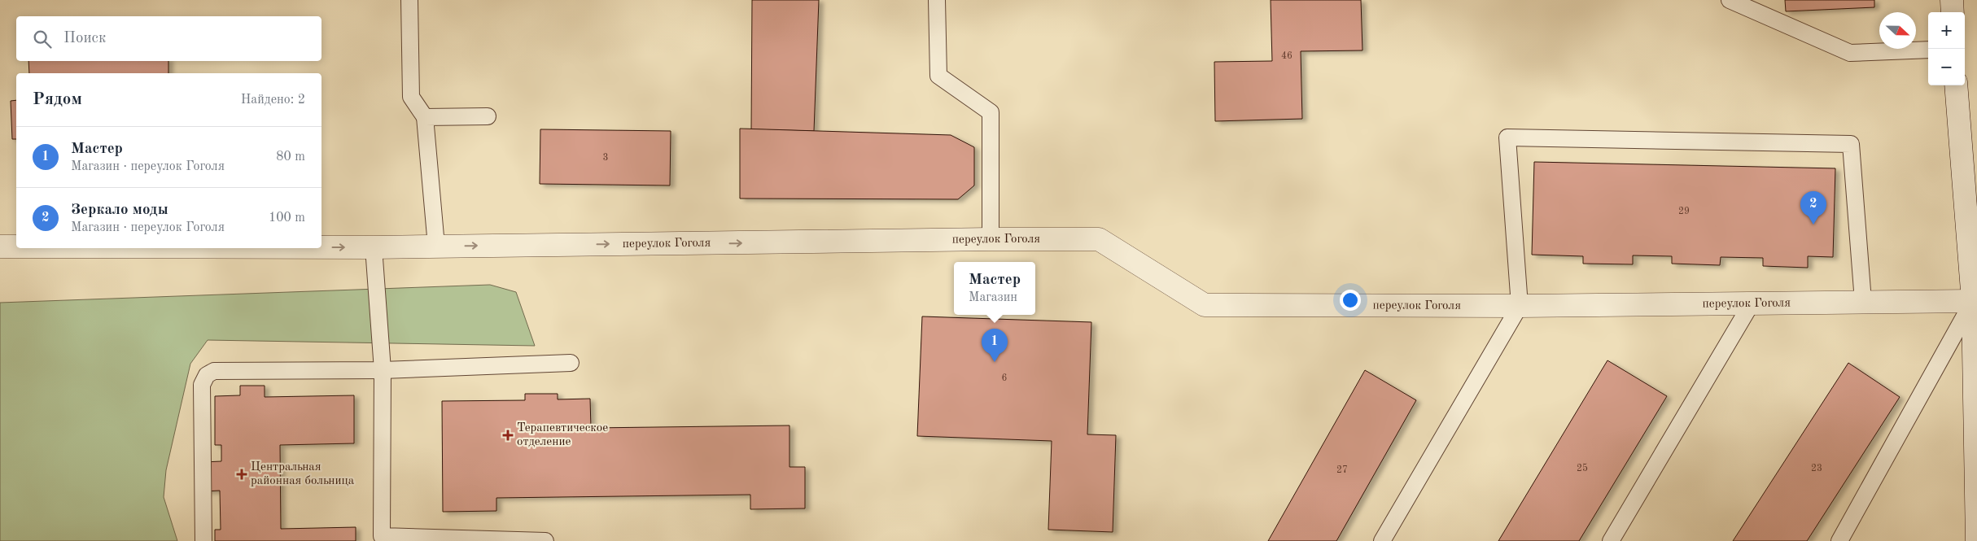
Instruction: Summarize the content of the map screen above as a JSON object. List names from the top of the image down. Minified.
{"streets":{"street":["переулок Гоголя"]},"one_way":["переулок Гоголя"],"places":{"health":["Терапевтическое отделение","Центральная районная больница"]},"house_numbers":["46","3","29","6","25","23","27"],"north":"right","page":{"map_buttons":["+","−"],"search":"Поиск","heading":["Рядом","Найдено: 2"],"list":[{"mark":"1","name":"Мастер","note":"Магазин · переулок Гоголя","value":"80 m"},{"mark":"2","name":"Зеркало моды","note":"Магазин · переулок Гоголя","value":"100 m"}],"pins":["2","1"],"popup":["Мастер","Магазин"]}}
